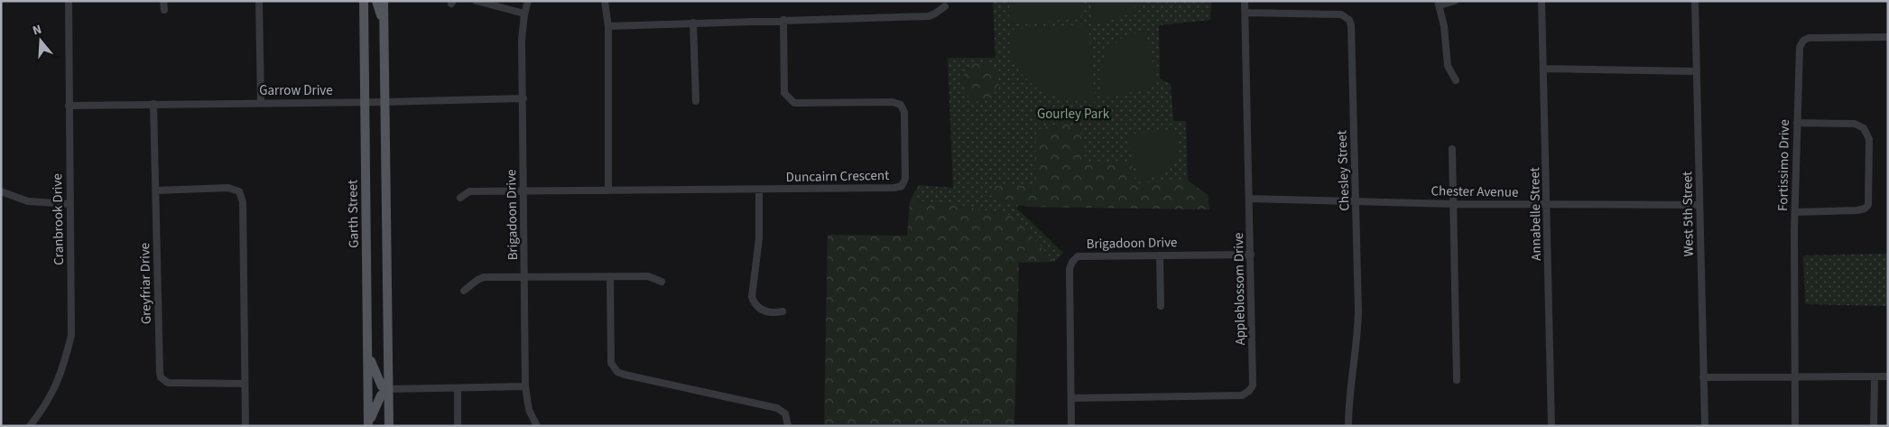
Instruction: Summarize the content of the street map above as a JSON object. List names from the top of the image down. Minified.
{"streets":{"main road":["Garth Street"],"street":["Garrow Drive","Fortissimo Drive","Chesley Street","Duncairn Crescent","Chester Avenue","Annabelle Street","West 5th Street","Brigadoon Drive","Cranbrook Drive","Greyfriar Drive","Appleblossom Drive"]},"crossings":[["Garrow Drive","Garth Street"],["Garrow Drive","Brigadoon Drive"],["Garrow Drive","Cranbrook Drive"],["Garrow Drive","Greyfriar Drive"],["Chesley Street","Chester Avenue"],["Chesley Street","Appleblossom Drive"],["Duncairn Crescent","Brigadoon Drive"],["Chester Avenue","Annabelle Street"],["Chester Avenue","West 5th Street"],["Chester Avenue","Appleblossom Drive"],["Brigadoon Drive","Appleblossom Drive"]],"parks":["Gourley Park"],"north":"top"}
